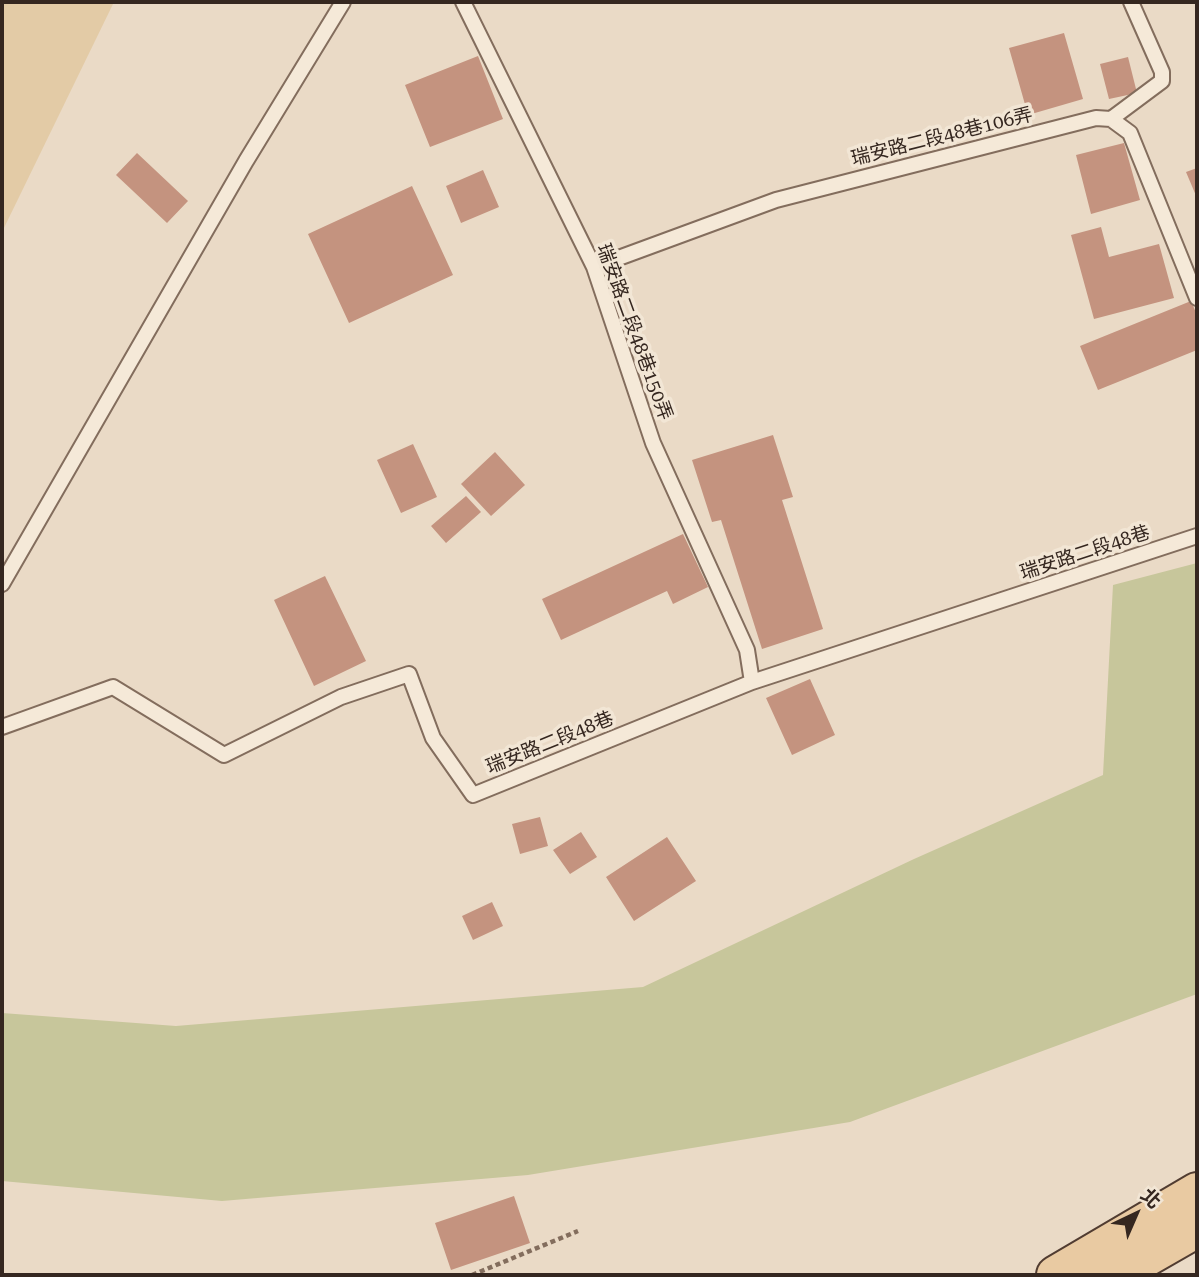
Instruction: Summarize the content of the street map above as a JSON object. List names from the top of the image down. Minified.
{"streets":{"lane":["瑞安路二段48巷106弄","瑞安路二段48巷150弄","瑞安路二段48巷"]},"crossings":[["瑞安路二段48巷106弄","瑞安路二段48巷150弄"],["瑞安路二段48巷150弄","瑞安路二段48巷"]],"north":"top right"}
